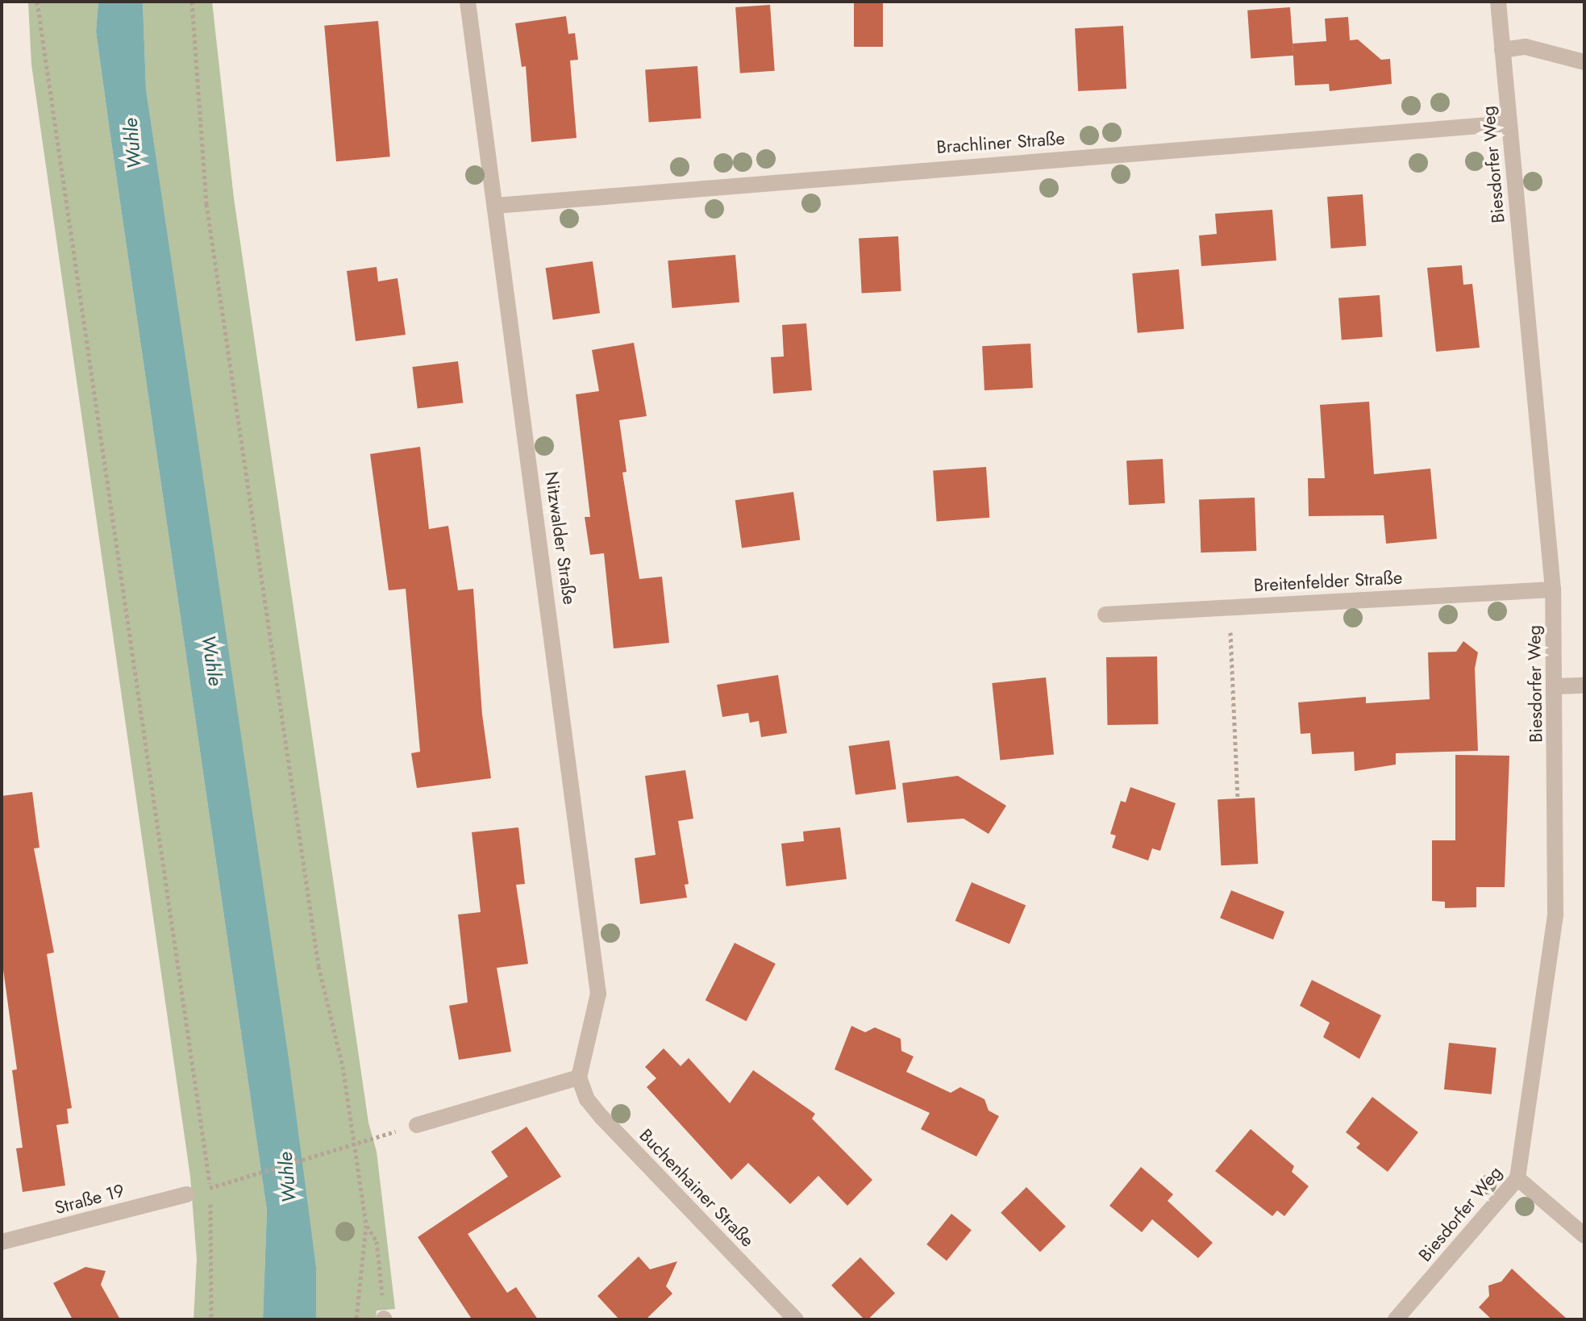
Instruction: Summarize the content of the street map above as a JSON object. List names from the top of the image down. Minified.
{"streets":{"street":["Brachliner Straße","Biesdorfer Weg","Nitzwalder Straße","Breitenfelder Straße","Buchenhainer Straße","Straße 19"]},"crossings":[["Brachliner Straße","Biesdorfer Weg"],["Brachliner Straße","Nitzwalder Straße"],["Biesdorfer Weg","Breitenfelder Straße"],["Nitzwalder Straße","Buchenhainer Straße"]],"water":["Wuhle"]}
